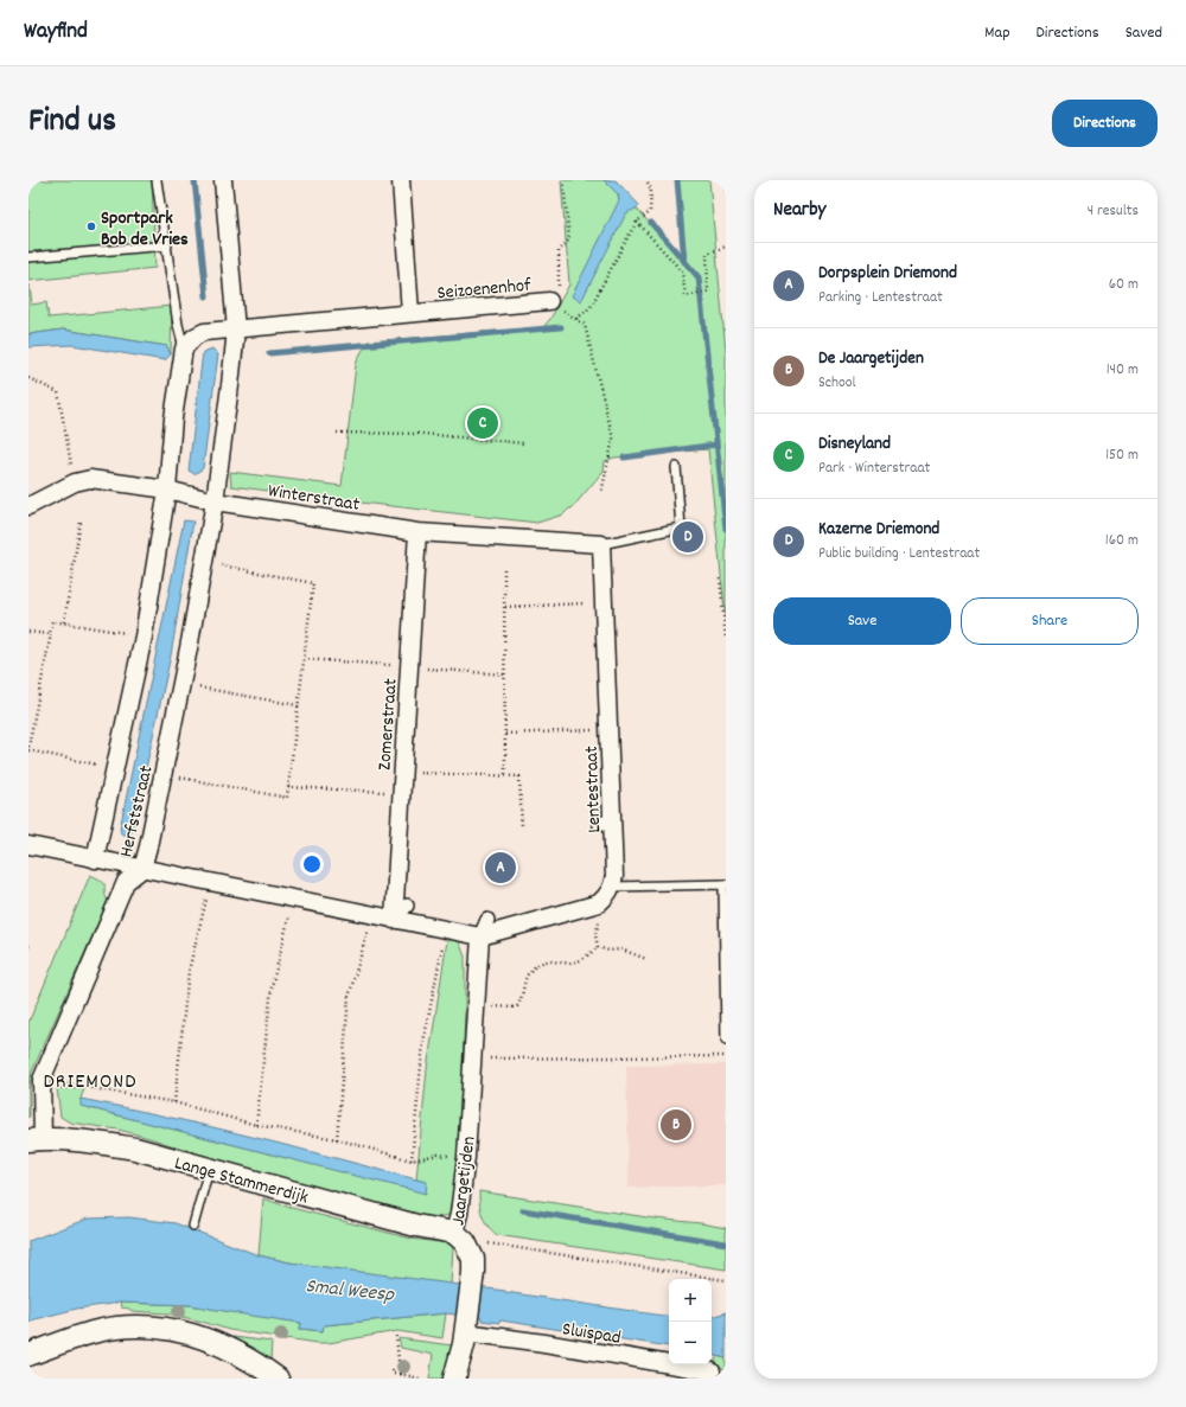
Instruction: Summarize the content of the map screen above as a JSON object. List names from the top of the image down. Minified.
{"streets":{"street":["Seizoenenhof","Winterstraat","Zomerstraat","Lentestraat","Herfststraat","Lange Stammerdijk","Jaargetijden","Sluispad"]},"crossings":[["Winterstraat","Zomerstraat"],["Winterstraat","Lentestraat"],["Winterstraat","Herfststraat"],["Herfststraat","Lange Stammerdijk"],["Lange Stammerdijk","Jaargetijden"],["Jaargetijden","Sluispad"]],"districts":["DRIEMOND"],"water":["Smal Weesp"],"places":["Sportpark Bob de Vries"],"page":{"header":"Wayfind","nav":["Map","Directions","Saved"],"title":"Find us","buttons":["Directions",["Save","Share"]],"heading":["Nearby","4 results"],"list":[{"mark":"A","name":"Dorpsplein Driemond","note":"Parking · Lentestraat","value":"60 m"},{"mark":"B","name":"De Jaargetijden","note":"School","value":"140 m"},{"mark":"C","name":"Disneyland","note":"Park · Winterstraat","value":"150 m"},{"mark":"D","name":"Kazerne Driemond","note":"Public building · Lentestraat","value":"160 m"}],"pins":["C","D","A","B"],"map_buttons":["+","−"]}}
